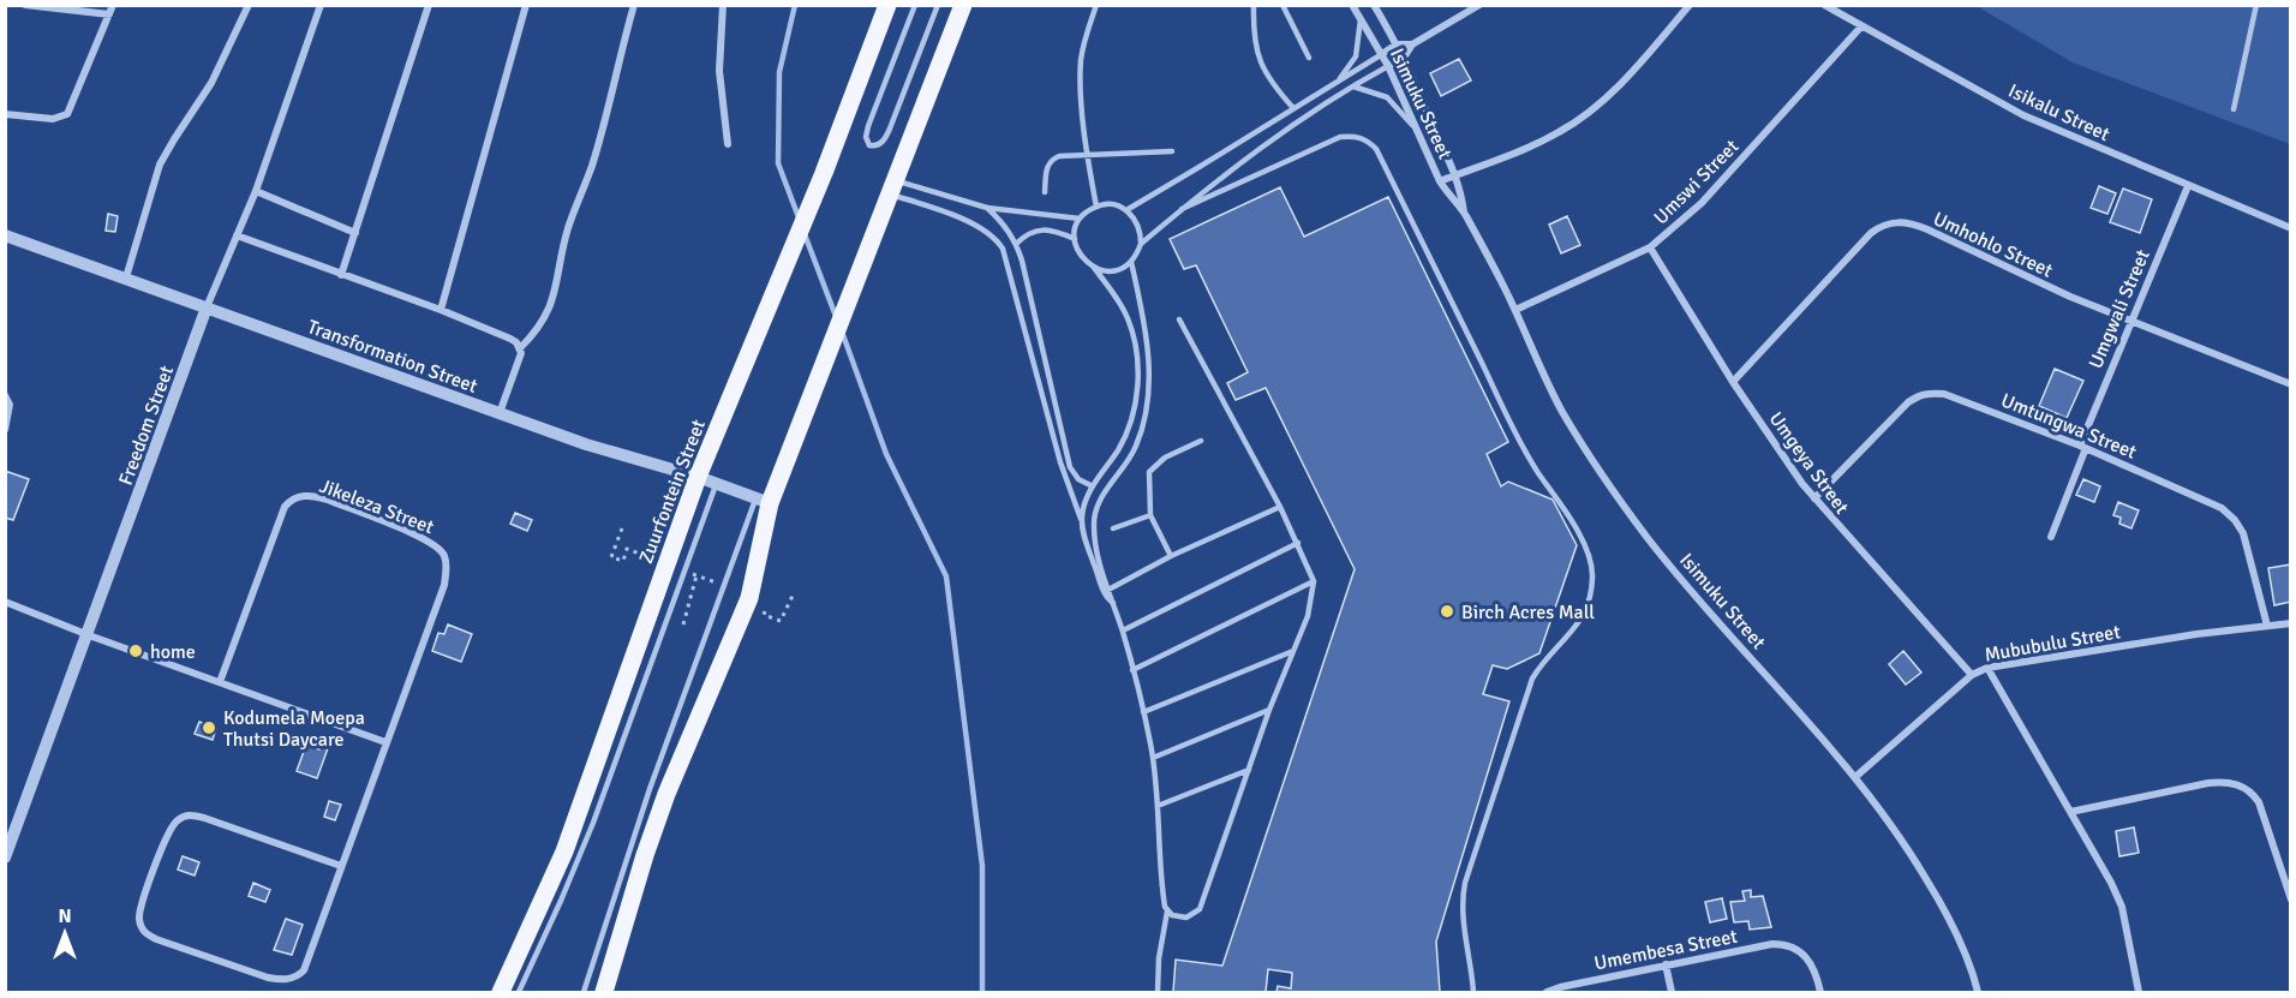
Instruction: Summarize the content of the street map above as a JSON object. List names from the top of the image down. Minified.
{"streets":{"main road":["Zuurfontein Street"],"street":["Isimuku Street","Isikalu Street","Umswi Street","Umhohlo Street","Umgwali Street","Transformation Street","Freedom Street","Umtungwa Street","Umgeya Street","Jikeleza Street","Mububulu Street","Umembesa Street"]},"crossings":[["Isimuku Street","Umswi Street"],["Isimuku Street","Mububulu Street"],["Isikalu Street","Umswi Street"],["Isikalu Street","Umgwali Street"],["Umswi Street","Umgeya Street"],["Umhohlo Street","Umgwali Street"],["Umhohlo Street","Umgeya Street"],["Umgwali Street","Umtungwa Street"],["Transformation Street","Freedom Street"],["Transformation Street","Zuurfontein Street"],["Umtungwa Street","Umgeya Street"],["Umtungwa Street","Mububulu Street"],["Umgeya Street","Mububulu Street"]],"places":["Birch Acres Mall","home","Kodumela Moepa Thutsi Daycare"],"north":"top"}
